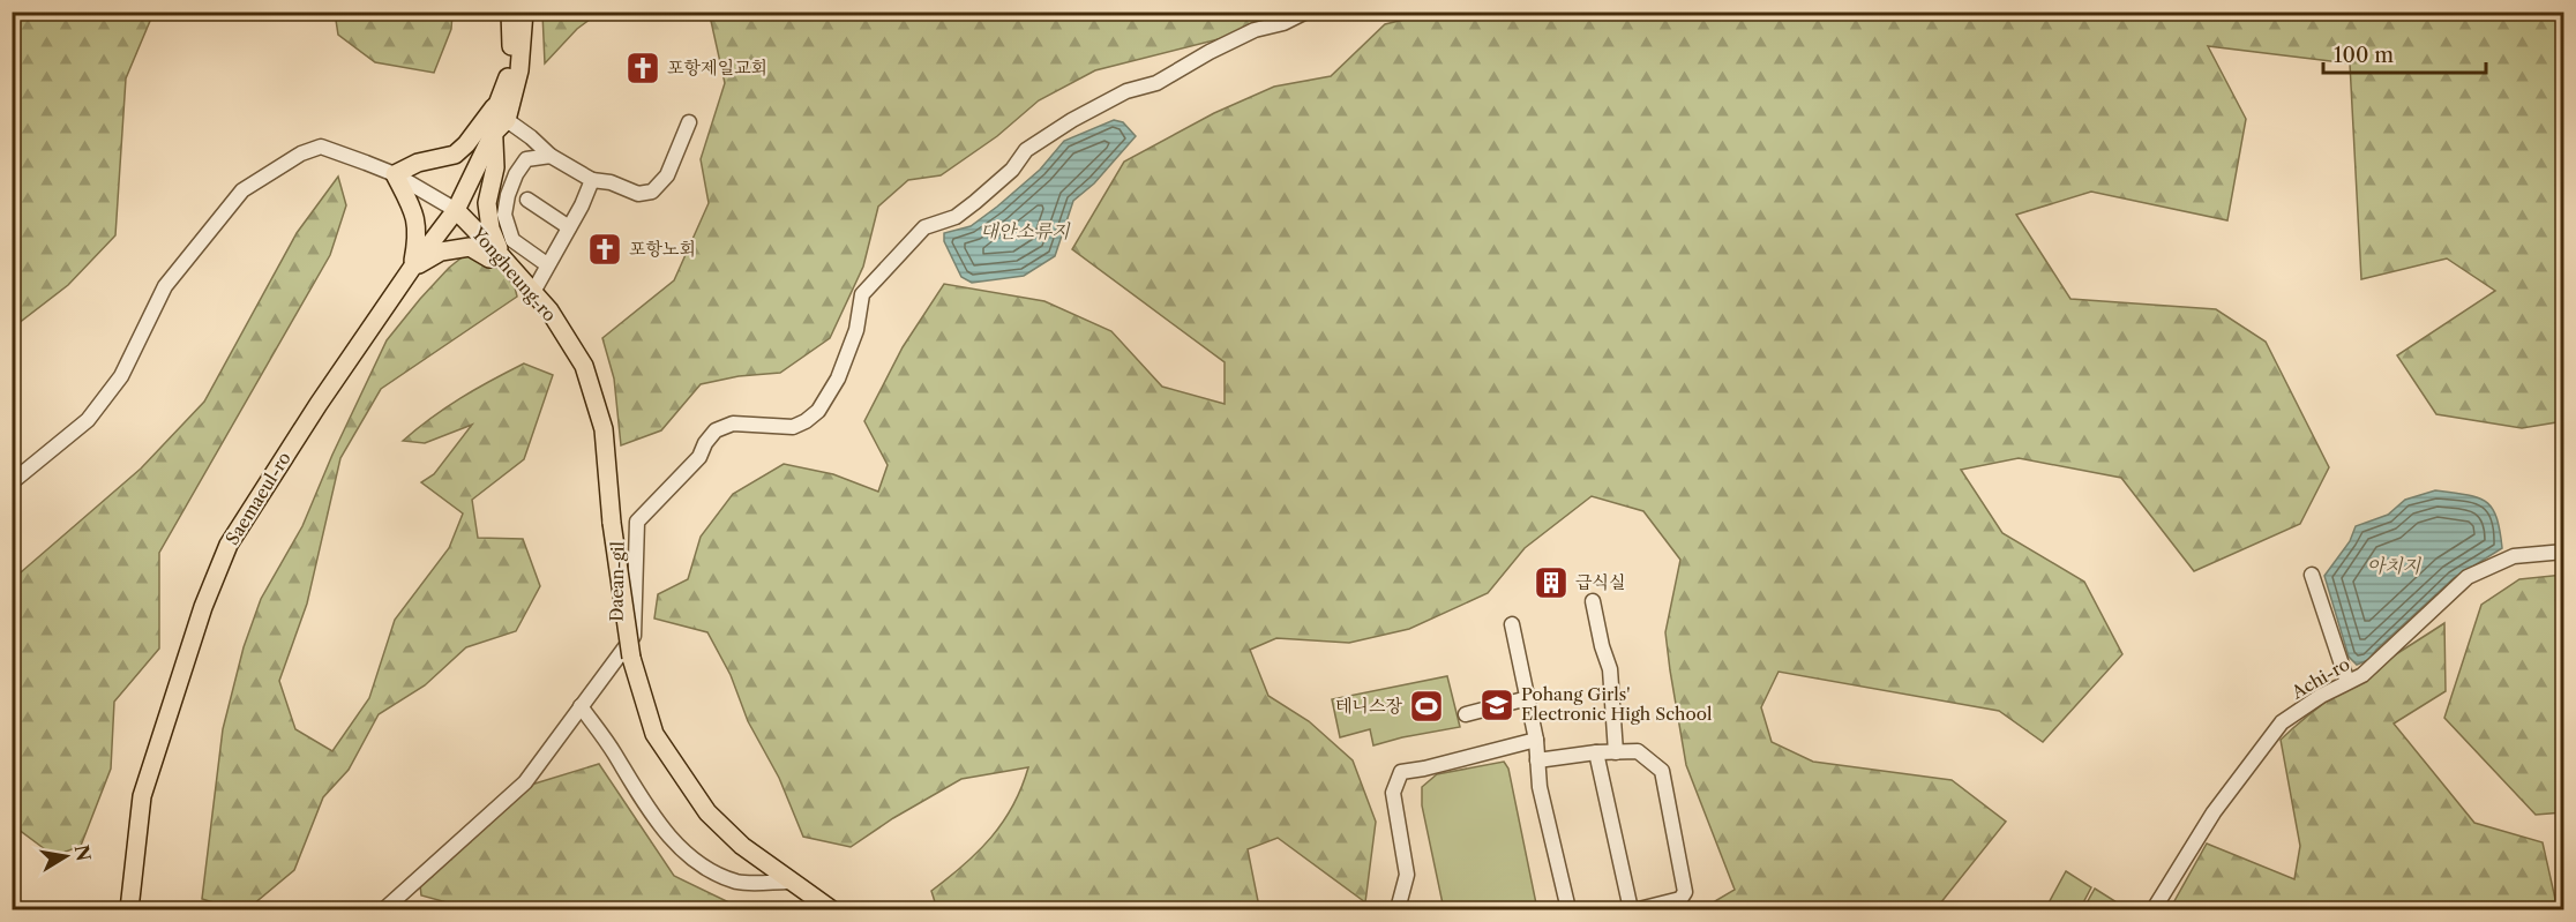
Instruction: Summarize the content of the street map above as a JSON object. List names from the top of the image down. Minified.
{"streets":{"main road":["Yongheung-ro","Saemaeul-ro"],"street":["Daean-gil","Achi-ro"]},"crossings":[["Yongheung-ro","Saemaeul-ro"]],"water":["대안소류지","아치지"],"places":{"church":["포항제일교회","포항노회"],"building":["급식실"],"school or university":["Pohang Girls' Electronic High School"],"sports":["테니스장"]},"scale_bar":"100 m","north":"right"}
